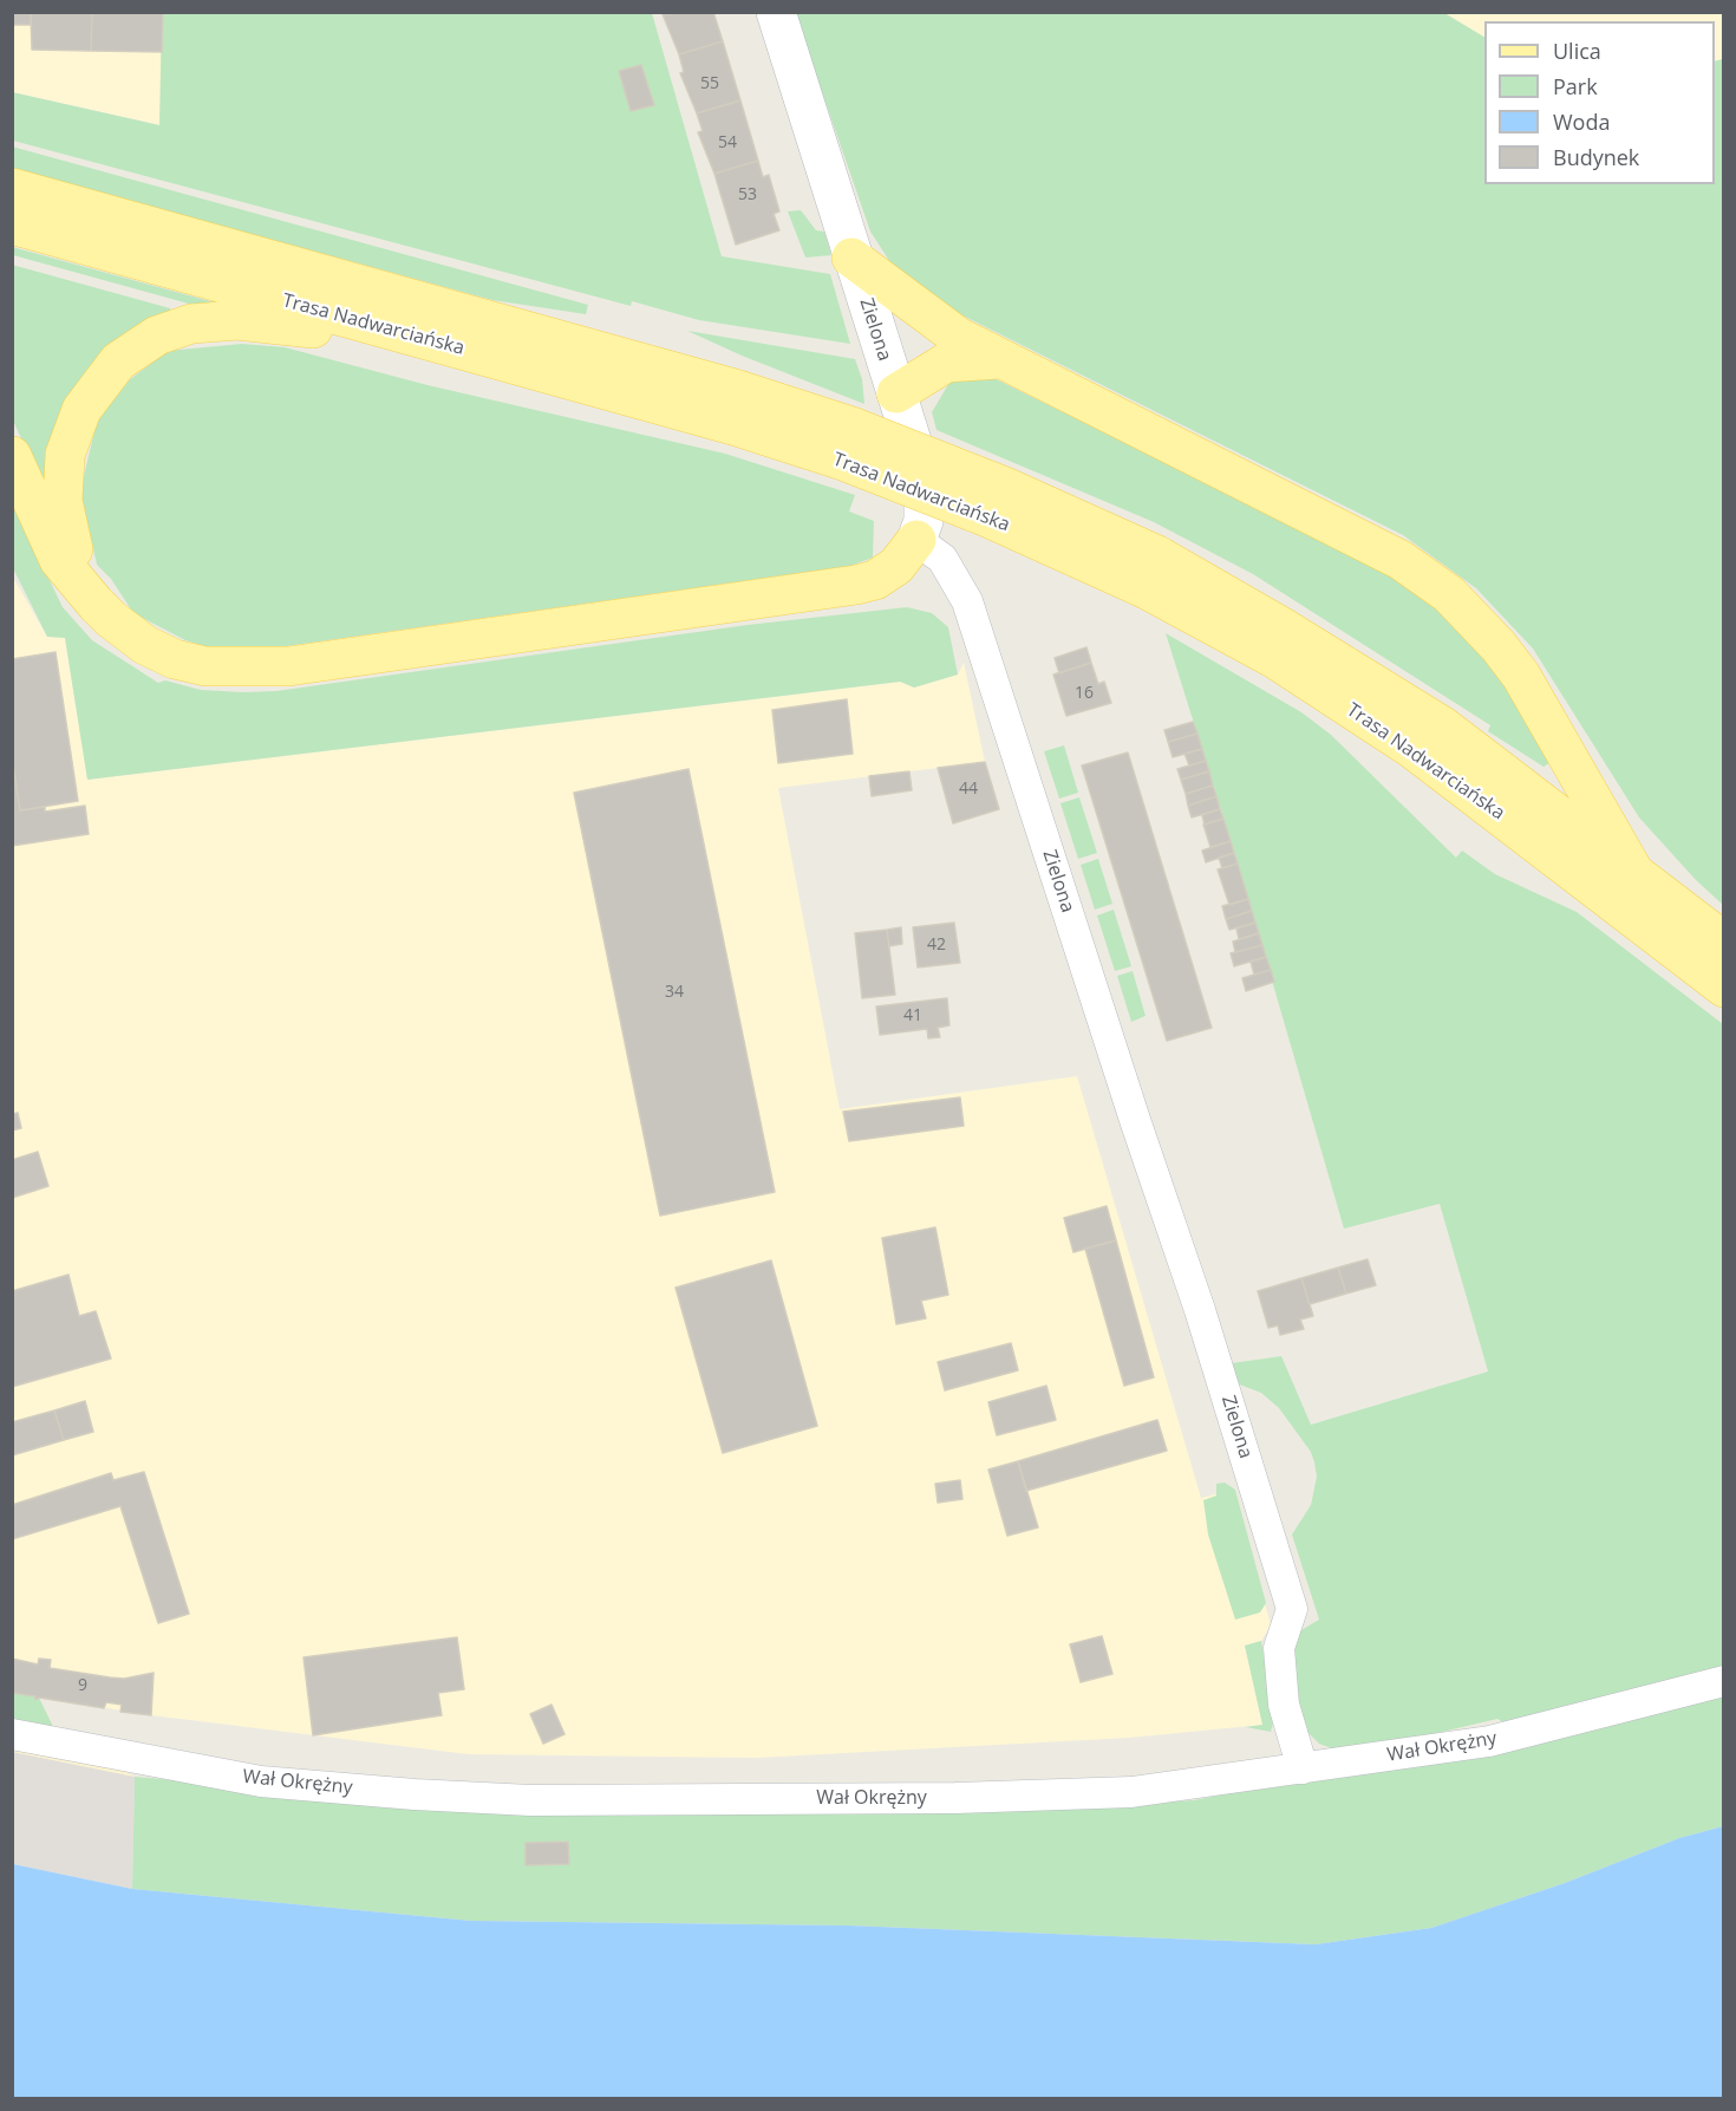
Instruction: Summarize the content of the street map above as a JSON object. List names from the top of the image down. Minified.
{"streets":{"main road":["Trasa Nadwarciańska"],"street":["Zielona","Wał Okrężny"]},"crossings":[["Zielona","Wał Okrężny"]],"house_numbers":["55","54","53","16","44","42","34","41","9"],"legend":["Ulica","Park","Woda","Budynek"]}
